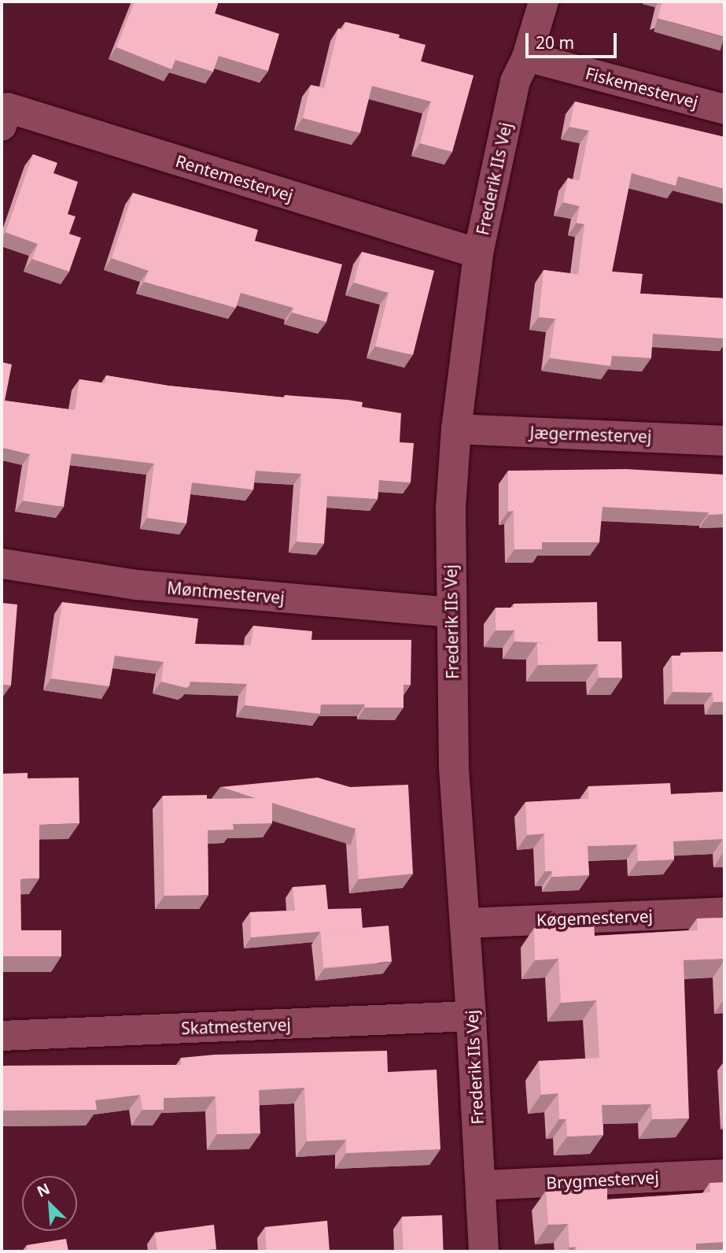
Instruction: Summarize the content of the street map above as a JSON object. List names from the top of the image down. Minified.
{"streets":{"street":["Fiskemestervej","Rentemestervej","Frederik IIs Vej","Jægermestervej","Møntmestervej","Køgemestervej","Skatmestervej","Brygmestervej"]},"crossings":[["Fiskemestervej","Frederik IIs Vej"],["Rentemestervej","Frederik IIs Vej"],["Frederik IIs Vej","Jægermestervej"],["Frederik IIs Vej","Møntmestervej"],["Frederik IIs Vej","Køgemestervej"],["Frederik IIs Vej","Skatmestervej"],["Frederik IIs Vej","Brygmestervej"]],"scale_bar":"20 m","north":"top left"}
